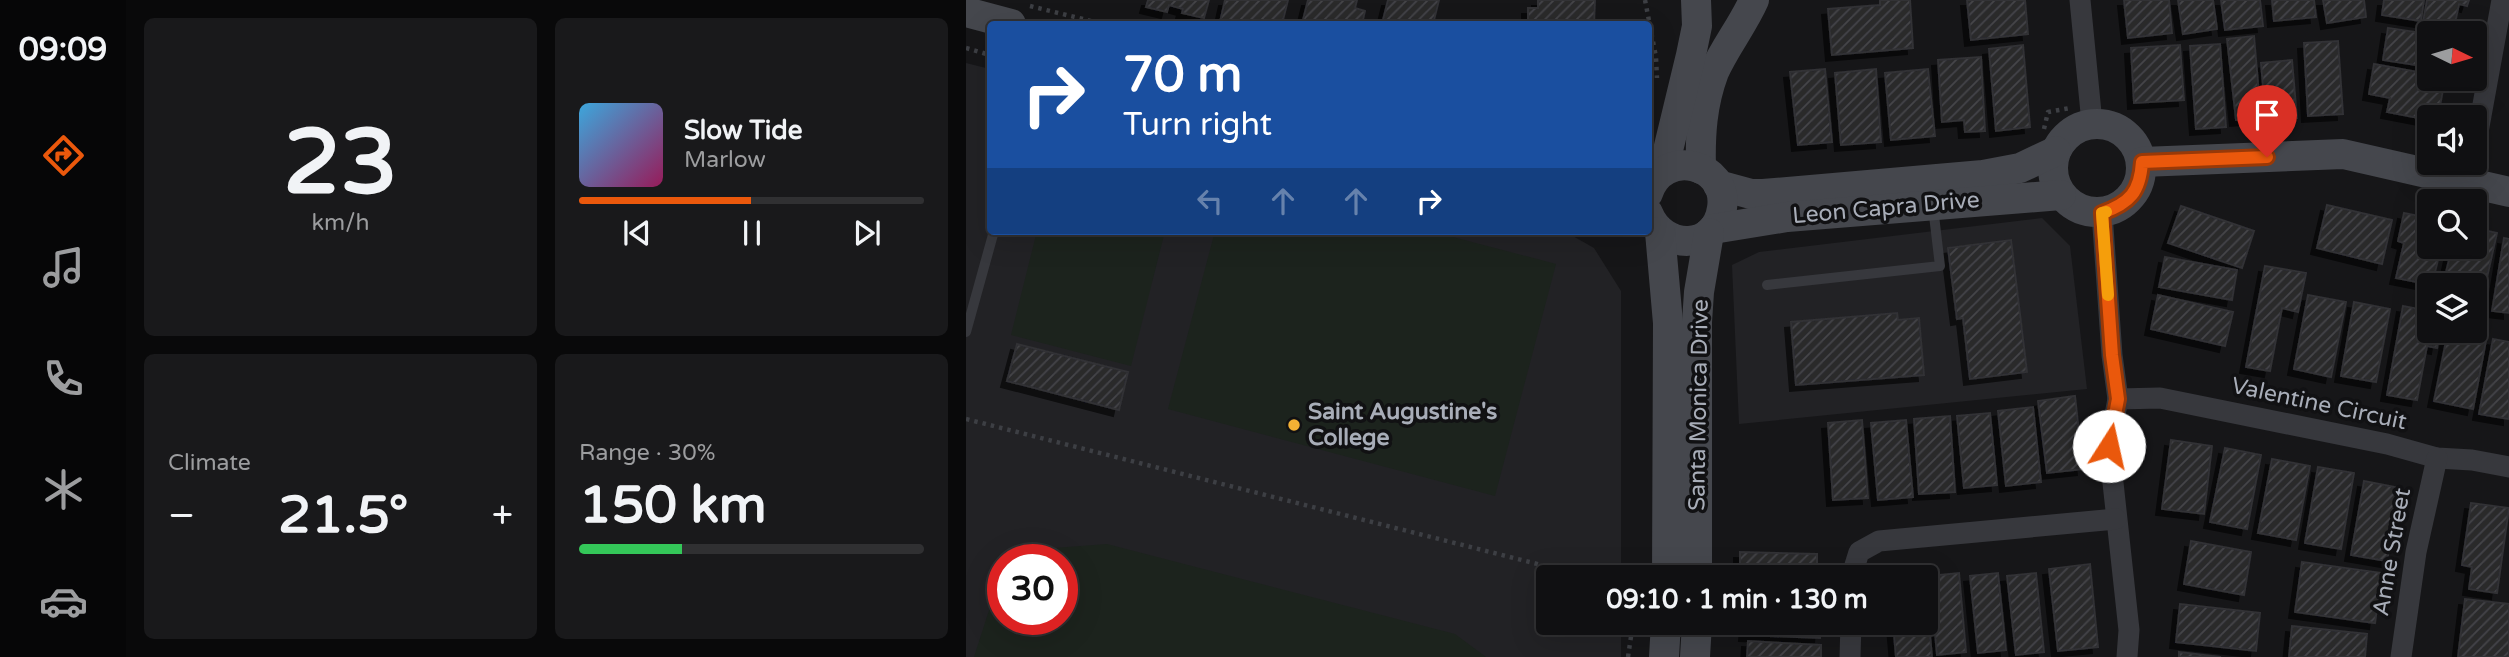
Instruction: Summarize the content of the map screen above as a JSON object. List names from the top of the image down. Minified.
{"streets":{"street":["Leon Capra Drive","Valentine Circuit","Santa Monica Drive","Anne Street"]},"crossings":[["Leon Capra Drive","Santa Monica Drive"],["Valentine Circuit","Anne Street"]],"places":["Saint Augustine's College"],"north":"right","page":{"tabs":"09:09","tile":[["23","km/h"],"Climate",["Range · 30%","150 km"]],"turn":["70 m","Turn right"],"song":["Slow Tide","Marlow"],"heat":["−","21.5°","+"],"limit":"30","trip":"09:10 · 1 min · 130 m"}}
